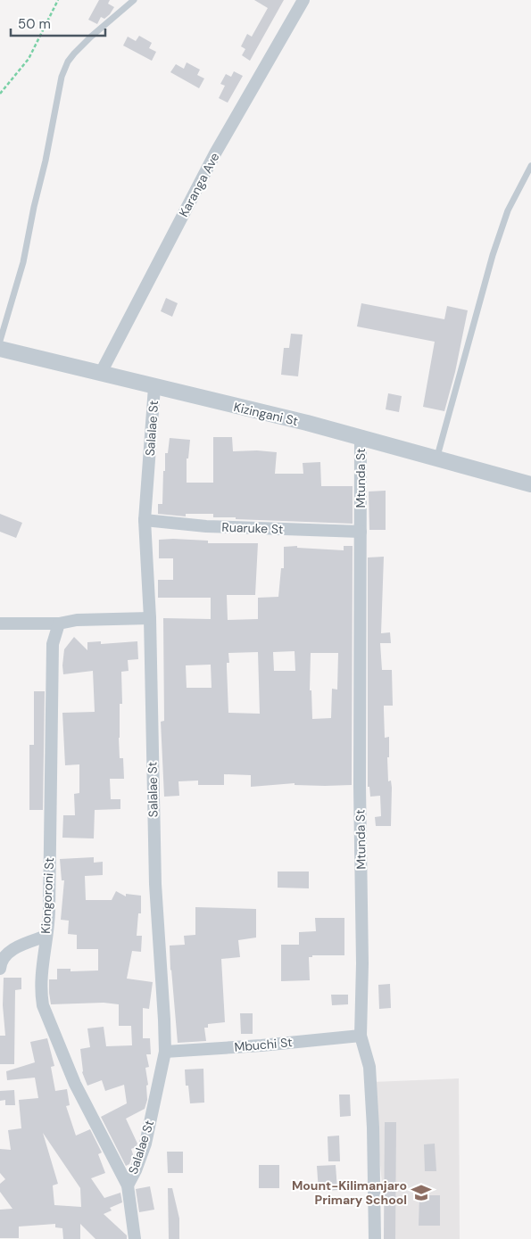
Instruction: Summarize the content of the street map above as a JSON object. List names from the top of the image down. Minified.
{"streets":{"street":["Karanga Ave","Kizingani St","Salalae St","Mtunda St","Ruaruke St","Kiongoroni St","Mbuchi St"]},"crossings":[["Karanga Ave","Kizingani St"],["Kizingani St","Salalae St"],["Kizingani St","Mtunda St"],["Salalae St","Ruaruke St"],["Salalae St","Kiongoroni St"],["Salalae St","Mbuchi St"],["Mtunda St","Ruaruke St"],["Mtunda St","Mbuchi St"]],"places":{"school or university":["Mount-Kilimanjaro Primary School"]},"scale_bar":"50 m"}
